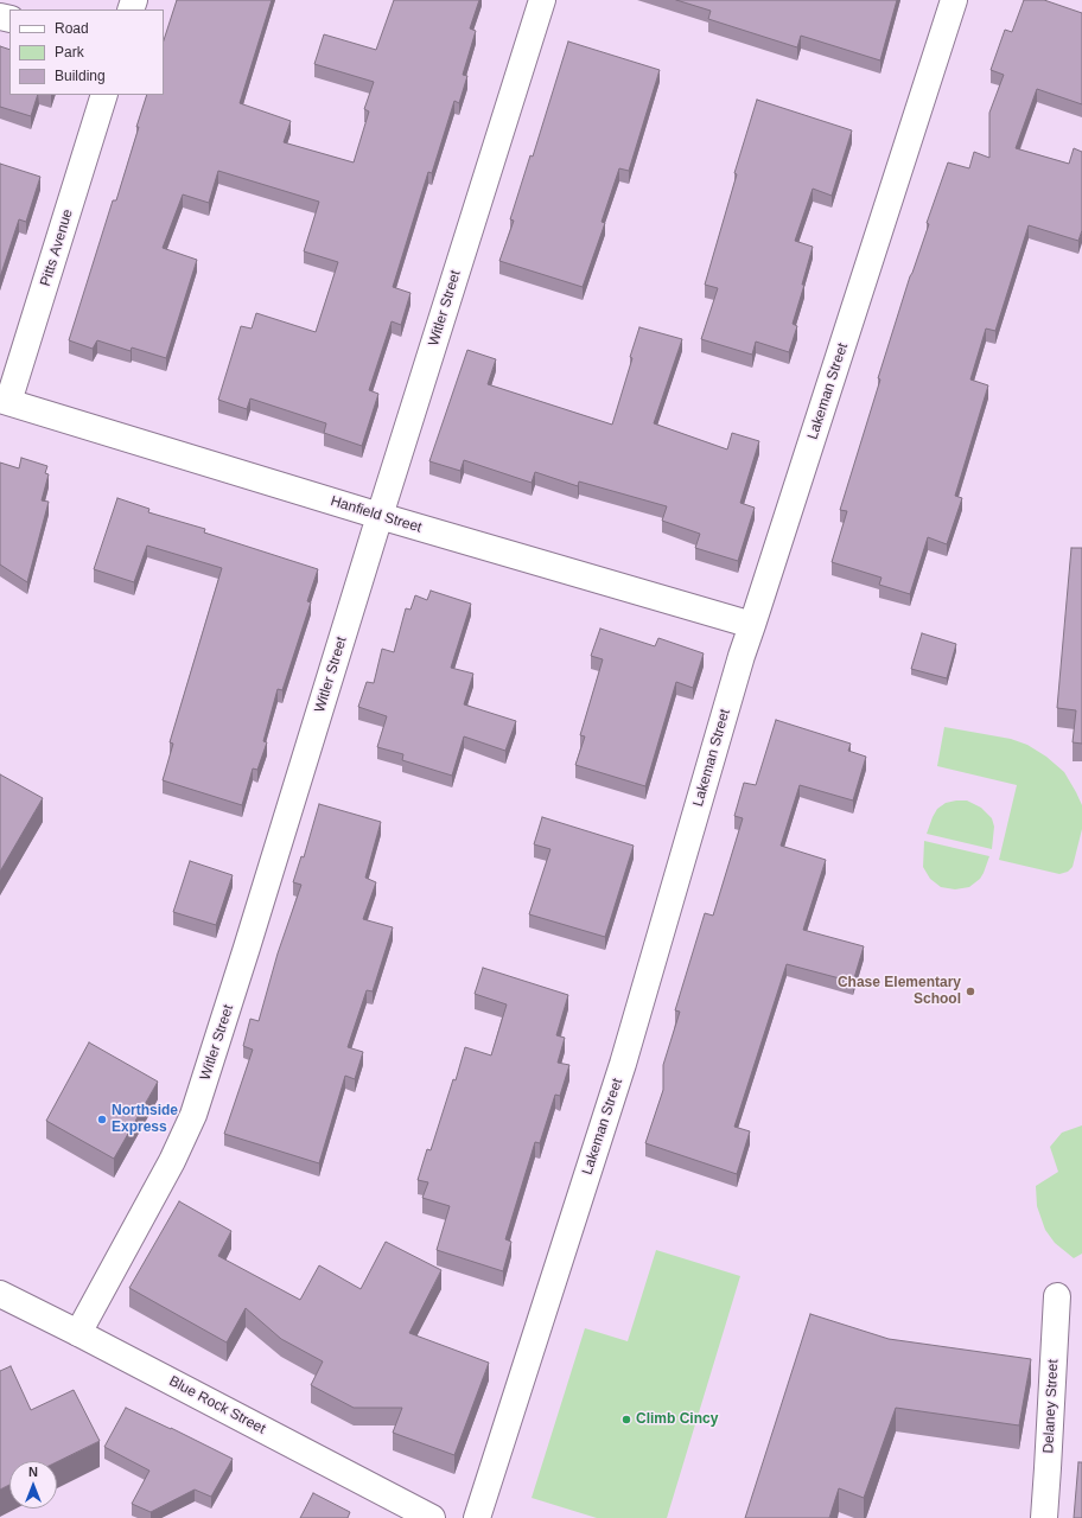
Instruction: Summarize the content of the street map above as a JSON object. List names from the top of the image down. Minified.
{"streets":{"street":["Pitts Avenue","Witler Street","Lakeman Street","Hanfield Street","Blue Rock Street","Delaney Street"]},"crossings":[["Pitts Avenue","Hanfield Street"],["Witler Street","Hanfield Street"],["Witler Street","Blue Rock Street"],["Lakeman Street","Hanfield Street"]],"places":["Chase Elementary School","Northside Express","Climb Cincy"],"legend":["Road","Park","Building"],"north":"top"}
